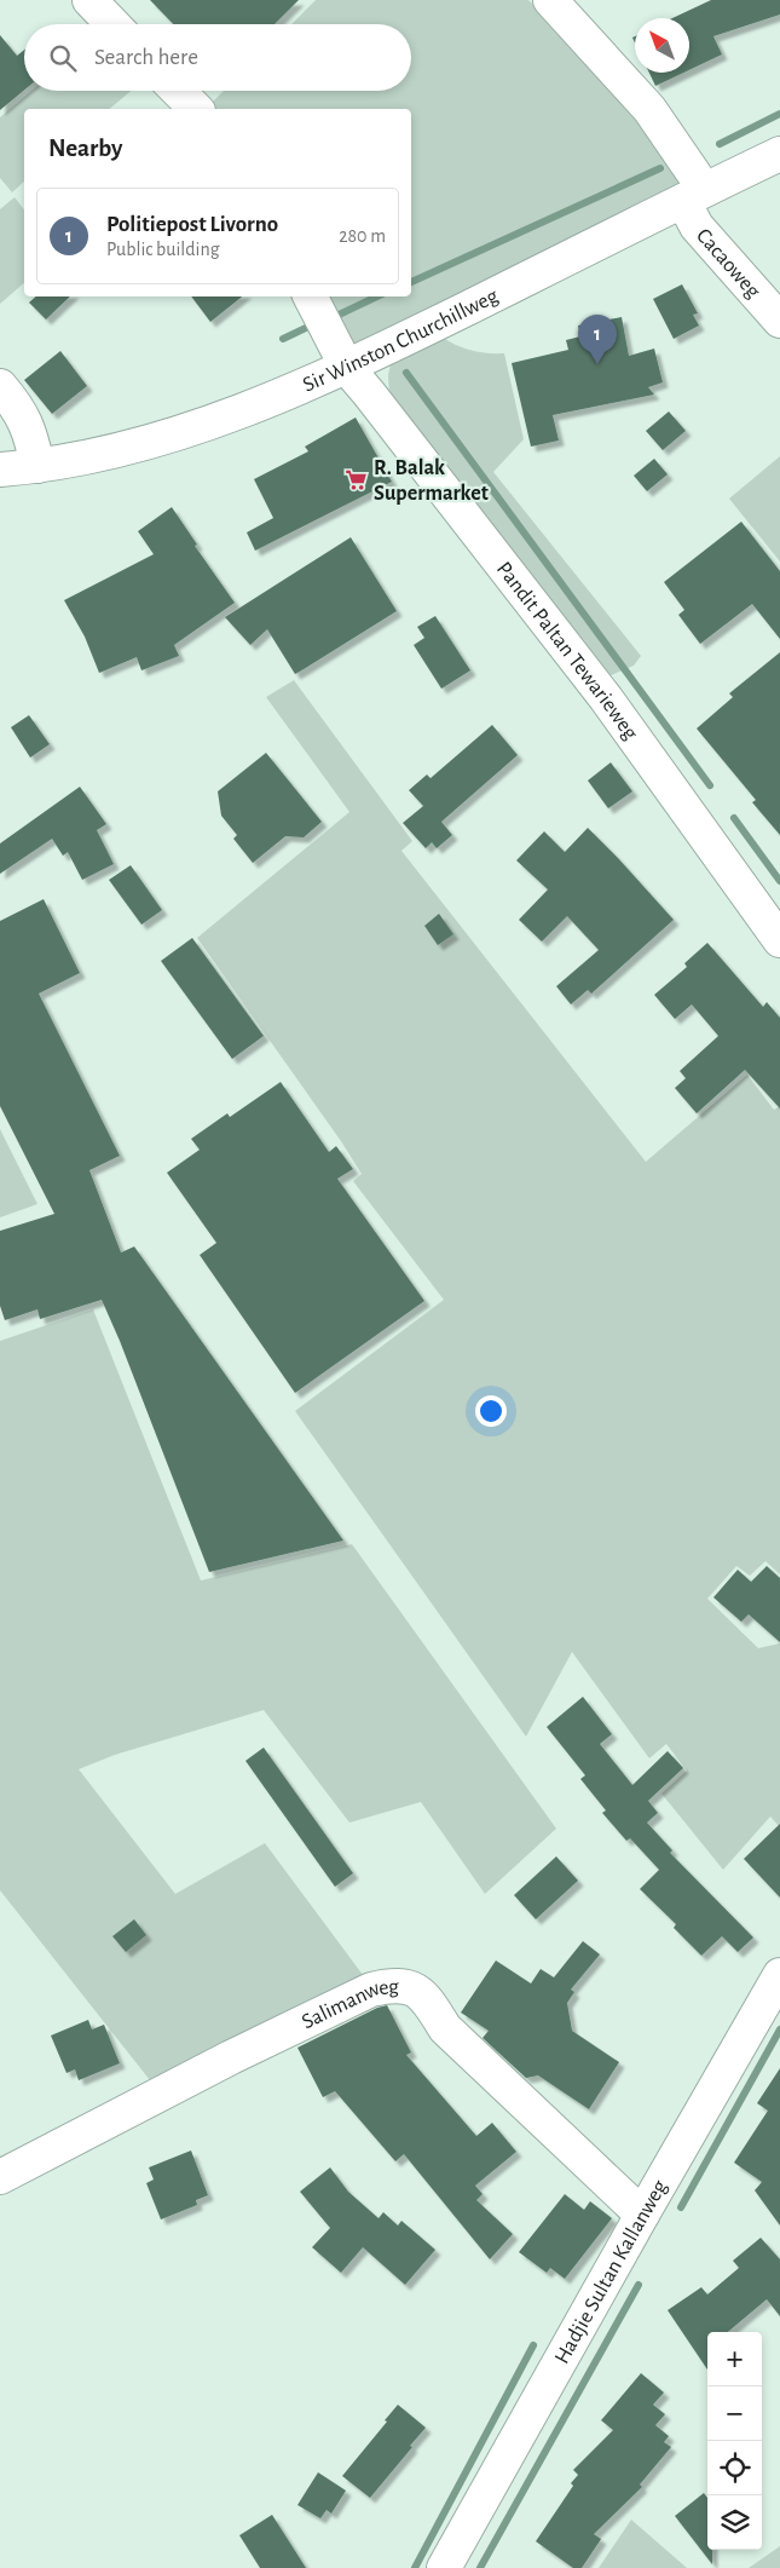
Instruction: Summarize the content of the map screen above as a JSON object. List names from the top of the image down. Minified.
{"streets":{"street":["Cacaoweg","Sir Winston Churchillweg","Pandit Paltan Tewarieweg","Salimanweg","Hadjie Sultan Kallanweg"]},"crossings":[["Cacaoweg","Sir Winston Churchillweg"],["Sir Winston Churchillweg","Pandit Paltan Tewarieweg"],["Salimanweg","Hadjie Sultan Kallanweg"]],"places":{"supermarket":["R. Balak Supermarket"]},"north":"top left","page":{"search":"Search here","heading":"Nearby","list":[{"mark":"1","name":"Politiepost Livorno","note":"Public building","value":"280 m"}],"pins":"1","map_buttons":["+","−"]}}
